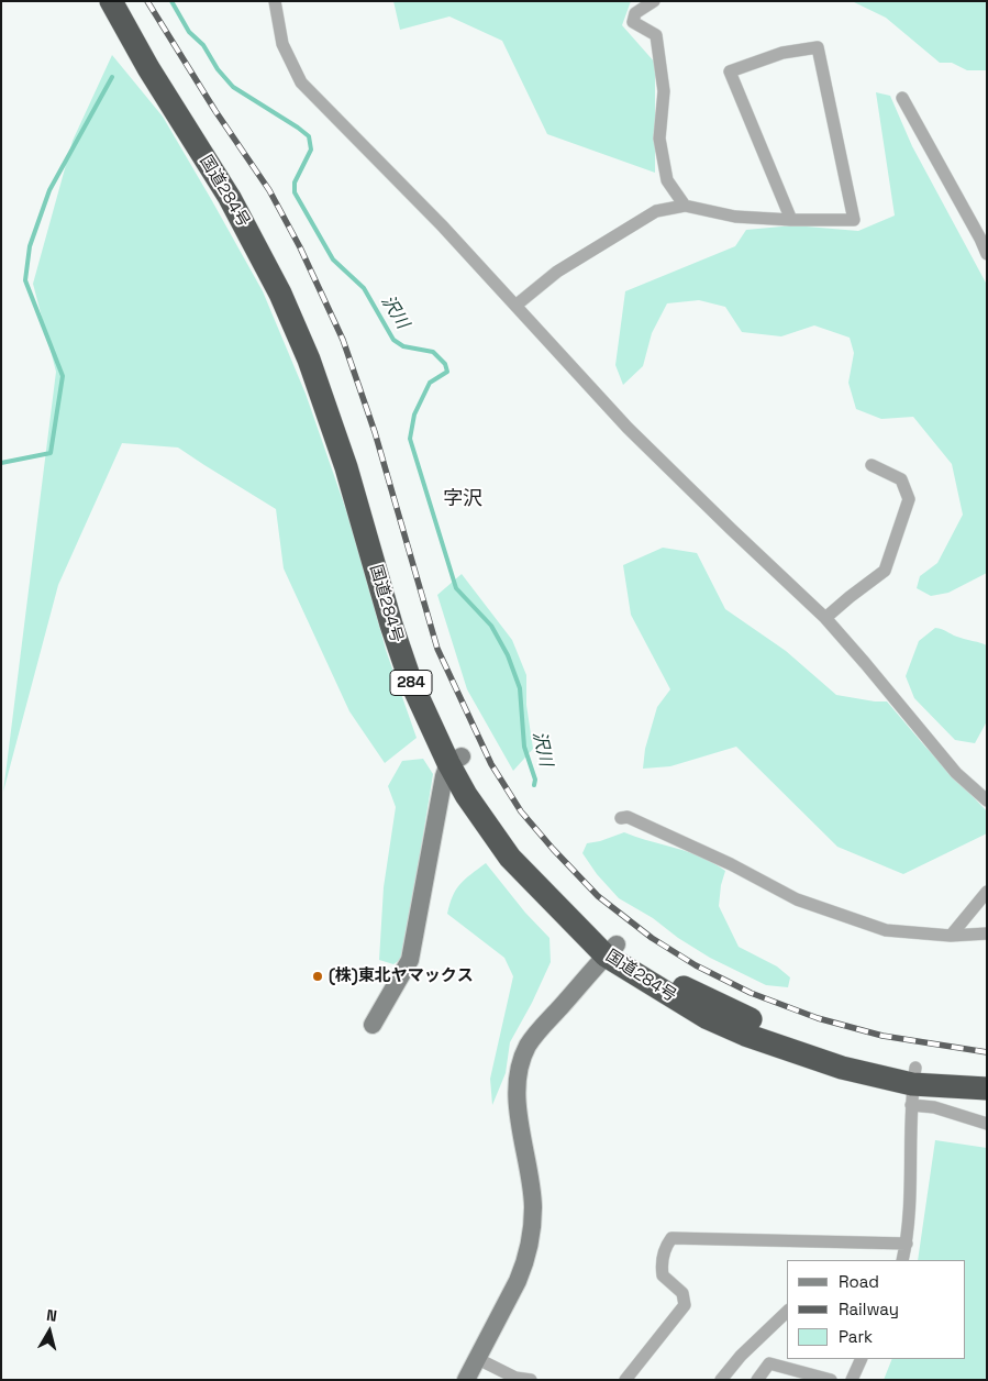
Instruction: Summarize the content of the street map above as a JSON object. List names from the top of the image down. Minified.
{"streets":{"highway":["国道284号","284"]},"districts":["字沢"],"water":["沢川"],"places":["(株)東北ヤマックス"],"legend":["Road","Railway","Park"],"north":"top"}
